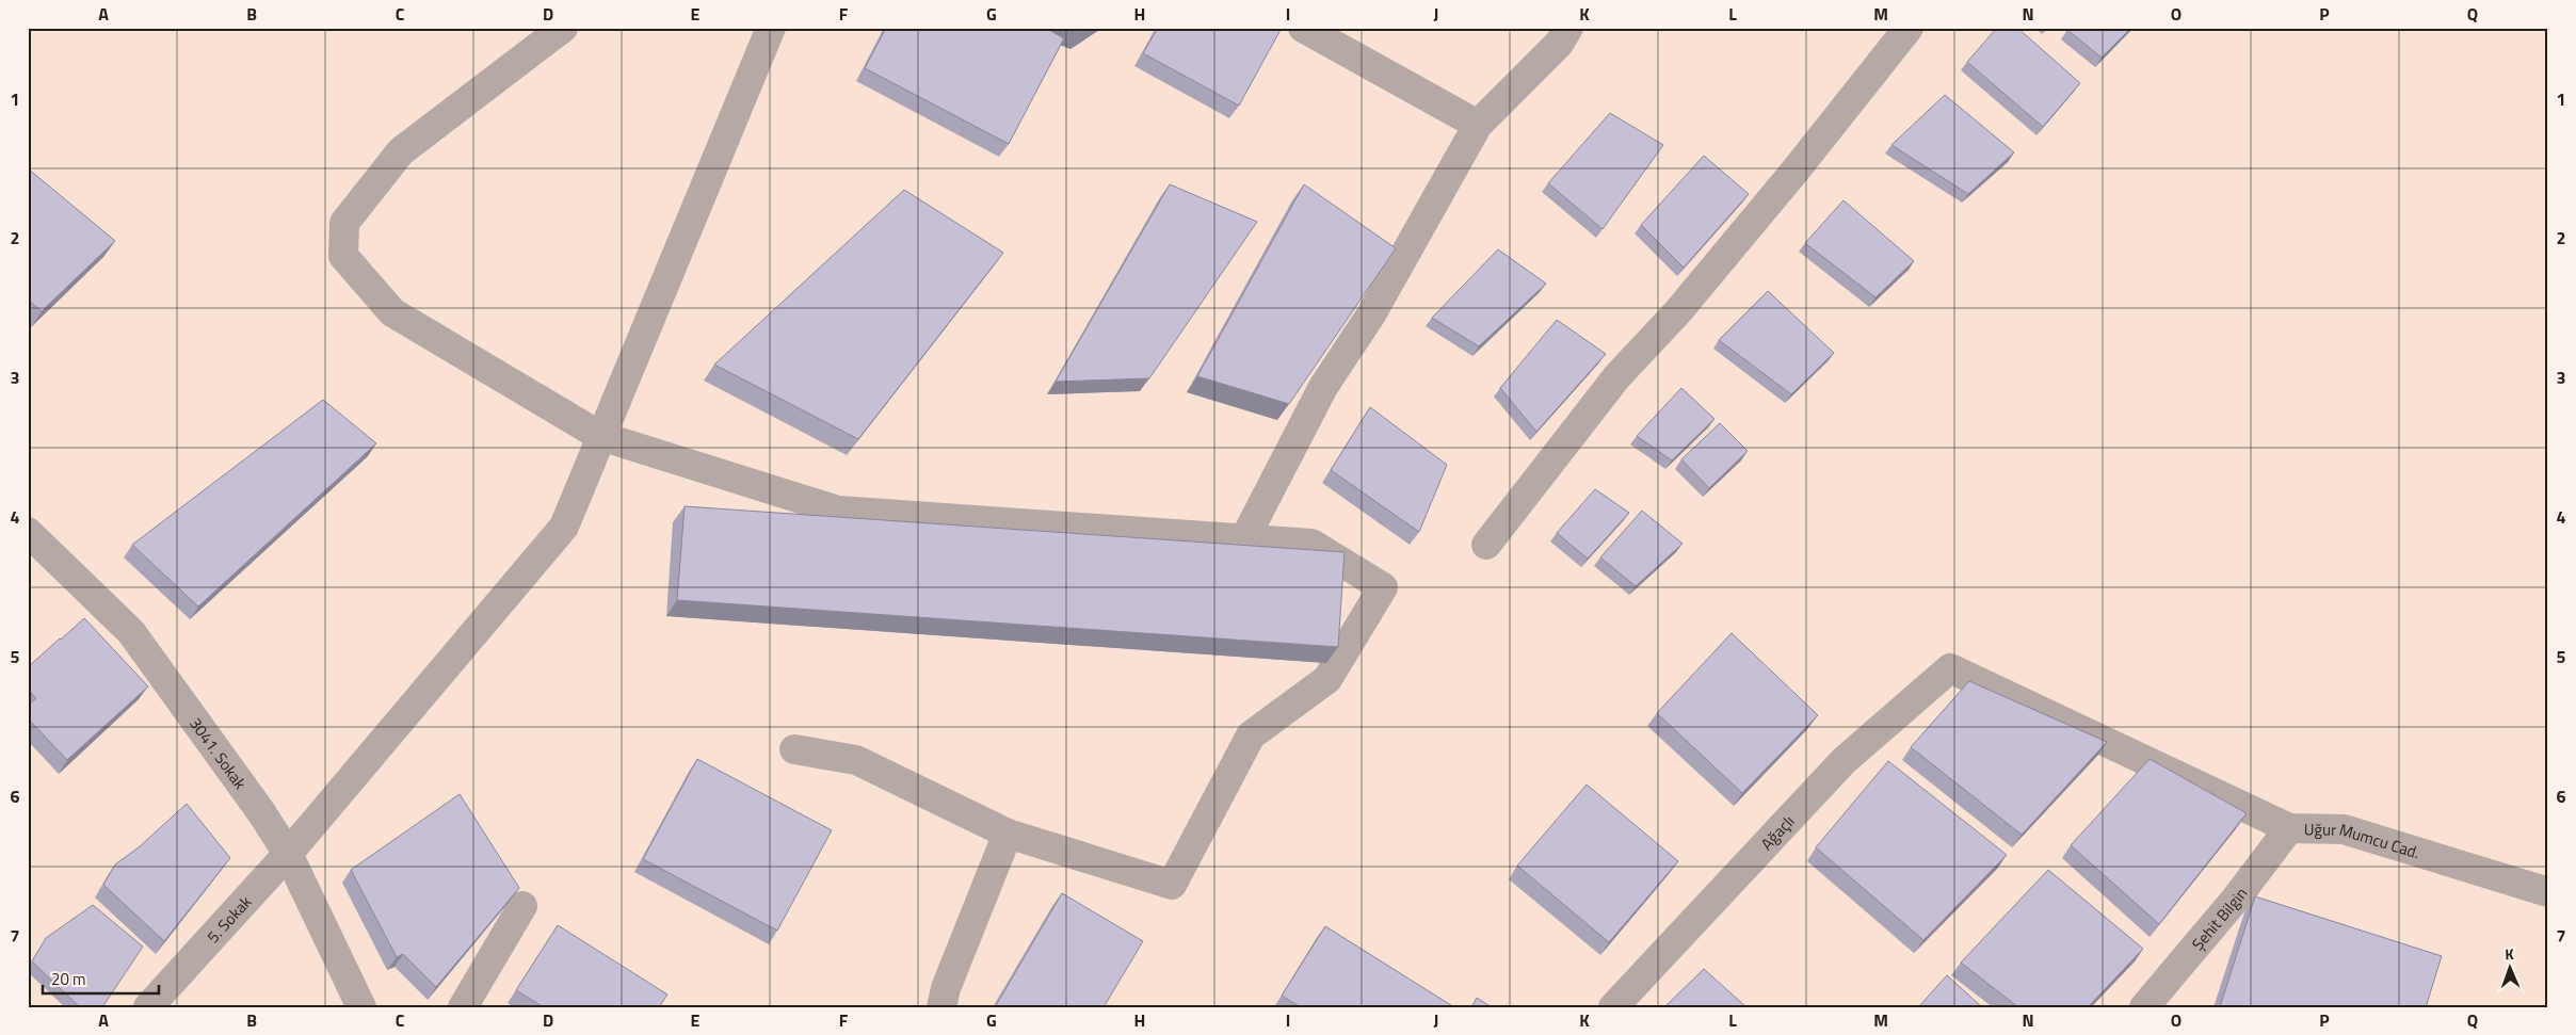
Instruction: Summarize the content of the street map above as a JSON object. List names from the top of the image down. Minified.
{"streets":{"street":["3041. Sokak","Ağaçlı","Uğur Mumcu Cad.","5. Sokak","Şehit Bilgin"]},"crossings":[["3041. Sokak","5. Sokak"],["Ağaçlı","Uğur Mumcu Cad."],["Uğur Mumcu Cad.","Şehit Bilgin"]],"scale_bar":"20 m","north":"top","grid":{"columns":["A","B","C","D","E","F","G","H","I","J","K","L","M","N","O","P","Q"],"rows":["1","2","3","4","5","6","7"]}}
